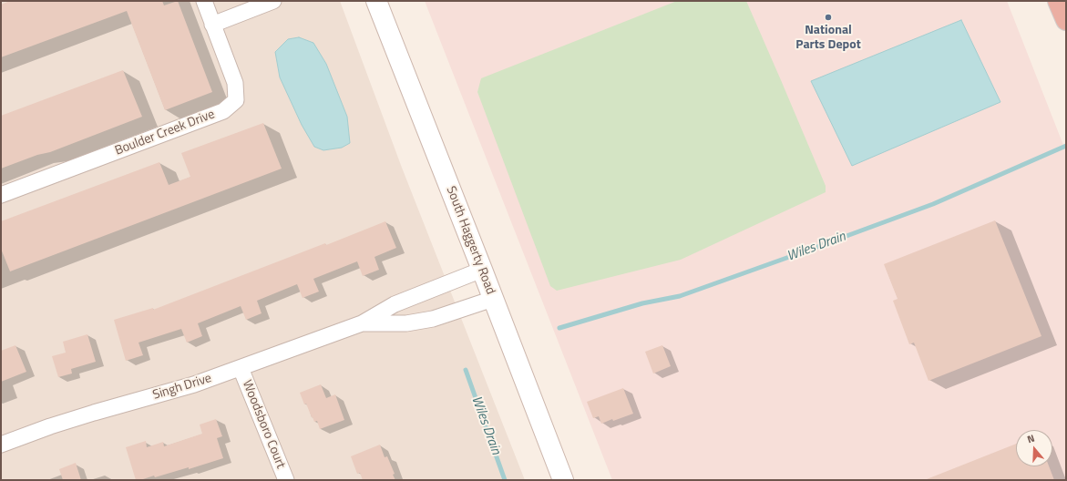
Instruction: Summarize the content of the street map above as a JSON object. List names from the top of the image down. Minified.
{"streets":{"main road":["South Haggerty Road"],"street":["Boulder Creek Drive","Singh Drive","Woodsboro Court"]},"crossings":[["South Haggerty Road","Singh Drive"],["Singh Drive","Woodsboro Court"]],"water":["Wiles Drain"],"places":["National Parts Depot"],"north":"top"}
